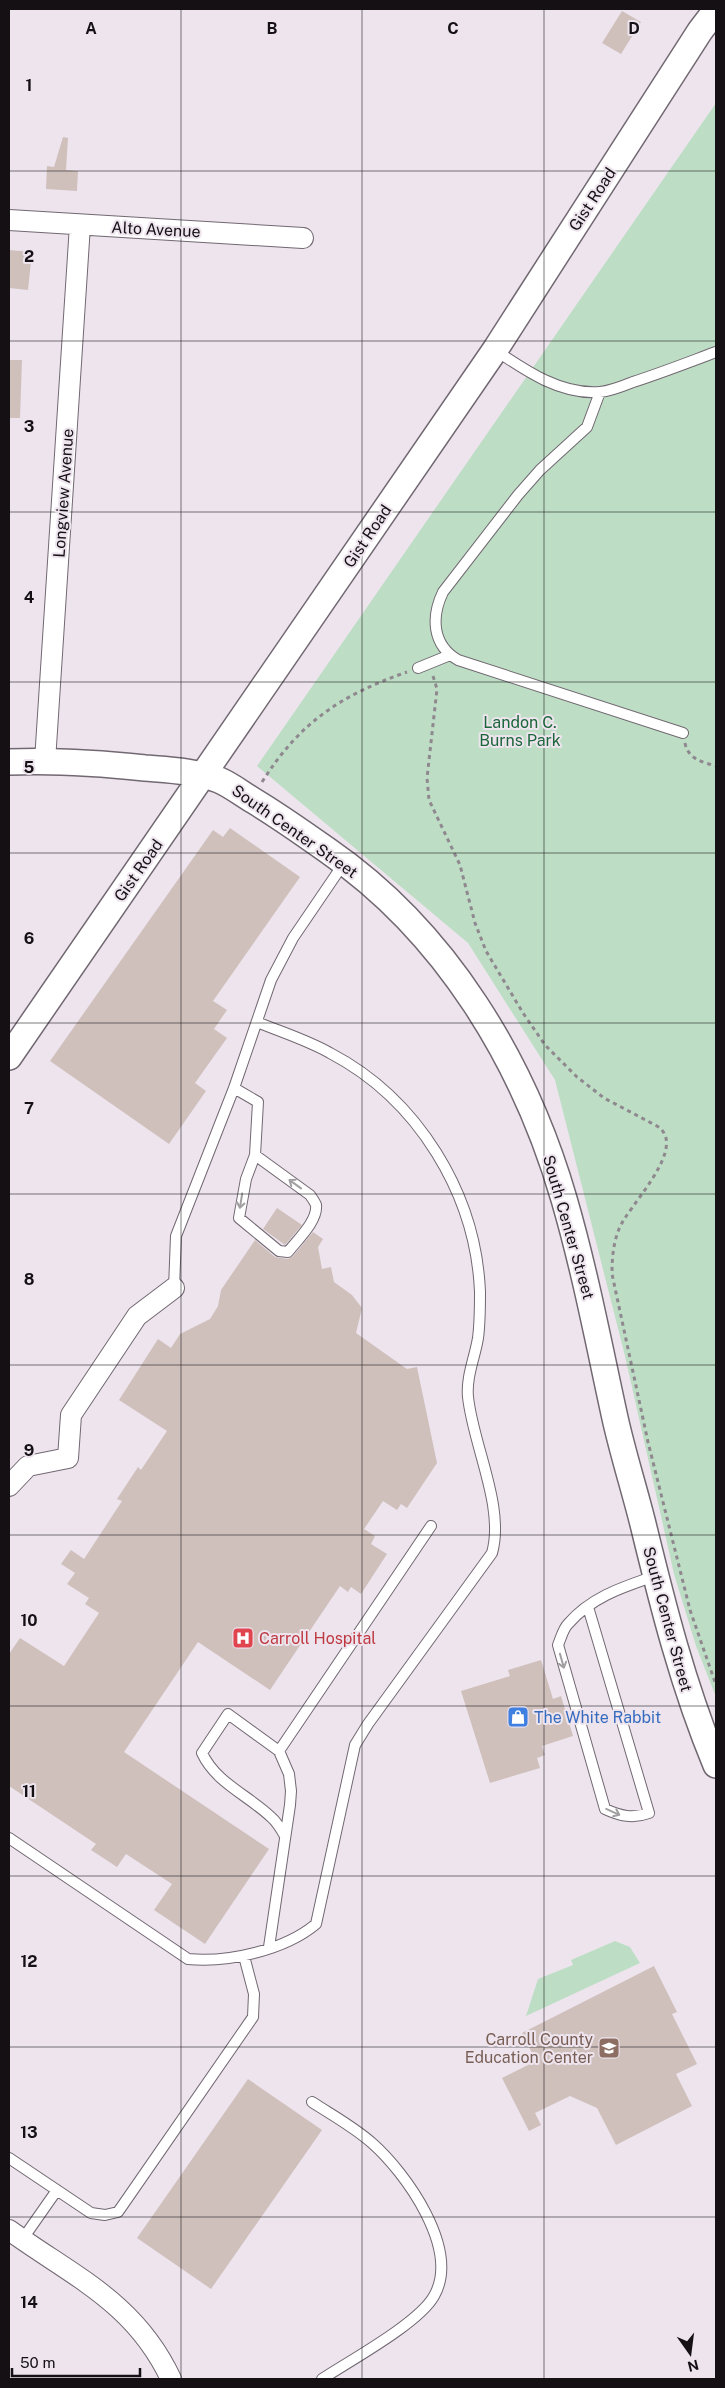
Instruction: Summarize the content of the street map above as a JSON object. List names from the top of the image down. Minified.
{"streets":{"street":["Gist Road","Alto Avenue","Longview Avenue","South Center Street"]},"crossings":[["Gist Road","South Center Street"],["Alto Avenue","Longview Avenue"],["Longview Avenue","South Center Street"]],"parks":["Landon C. Burns Park"],"places":{"hospital":["Carroll Hospital"],"shop":["The White Rabbit"],"school or university":["Carroll County Education Center"]},"scale_bar":"50 m","north":"bottom","grid":{"columns":["A","B","C","D"],"rows":["1","2","3","4","5","6","7","8","9","10","11","12","13","14"]}}
